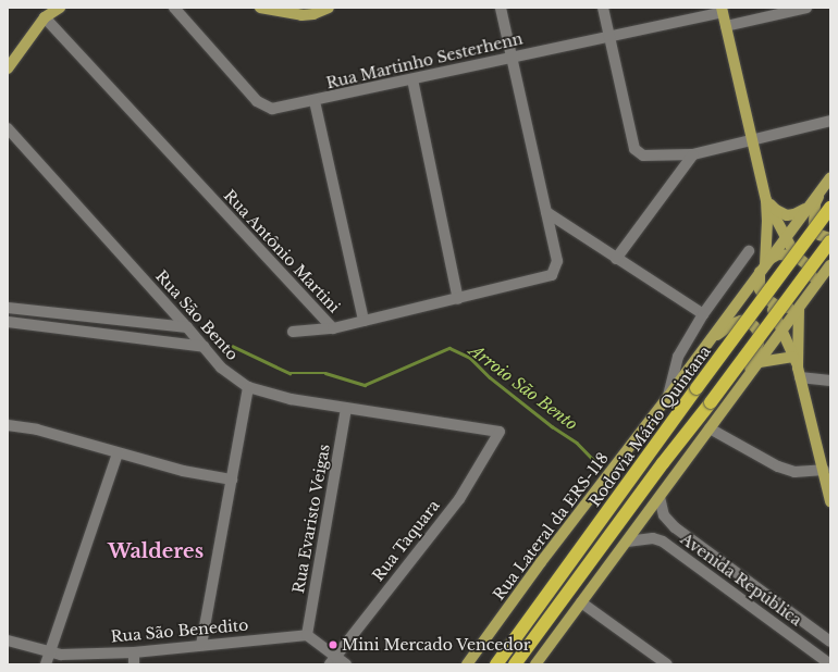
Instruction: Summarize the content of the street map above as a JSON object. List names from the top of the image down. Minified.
{"streets":{"highway":["Rodovia Mário Quintana"],"main road":["Rua Lateral da ERS-118"],"street":["Rua Martinho Sesterhenn","Rua Antônio Martini","Rua São Bento","Rua Evaristo Veigas","Rua Taquara","Avenida República","Rua São Benedito"]},"crossings":[["Rua São Bento","Rua Evaristo Veigas"],["Rua São Bento","Rua Taquara"],["Rua Evaristo Veigas","Rua São Benedito"]],"districts":["Walderes"],"water":["Arroio São Bento"],"places":["Mini Mercado Vencedor"]}
